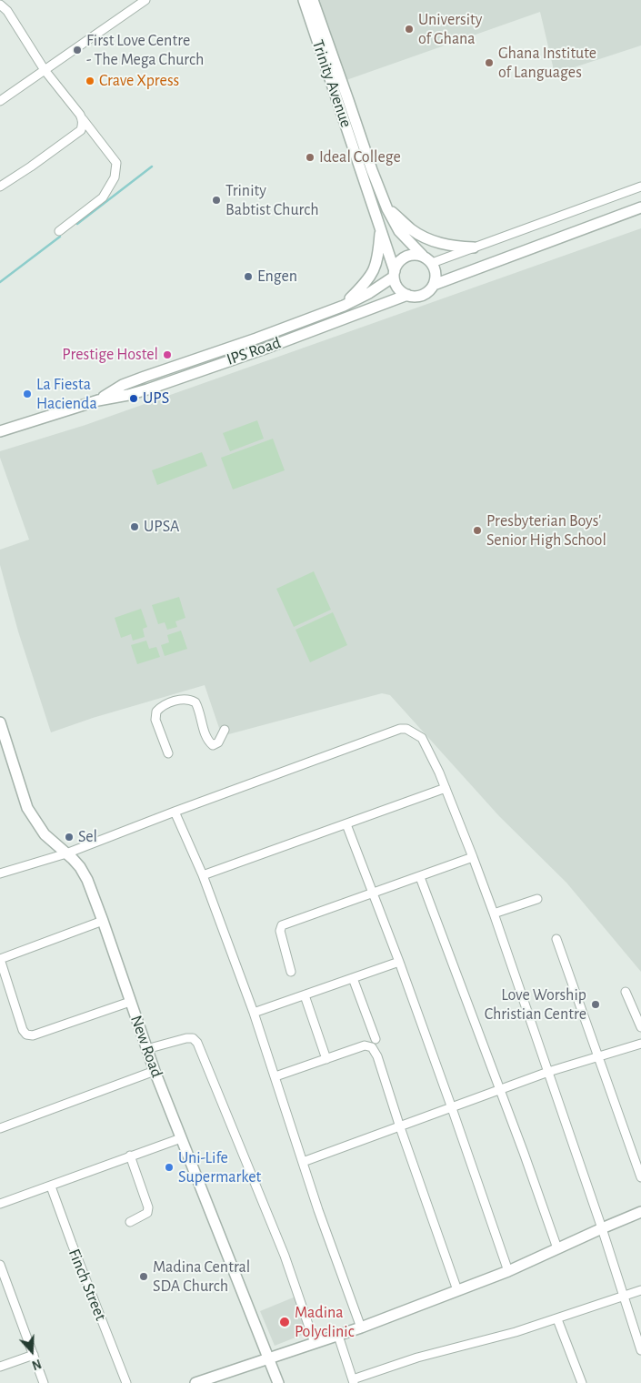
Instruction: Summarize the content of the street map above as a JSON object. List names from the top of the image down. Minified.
{"streets":{"street":["Trinity Avenue","IPS Road","New Road","Finch Street"]},"crossings":[["Trinity Avenue","IPS Road"]],"places":["University of Ghana","First Love Centre - The Mega Church","Ghana Institute of Languages","Crave Xpress","Ideal College","Trinity Babtist Church","Engen","Prestige Hostel","La Fiesta Hacienda","UPS","UPSA","Presbyterian Boys' Senior High School","Sel","Love Worship Christian Centre","Uni-Life Supermarket","Madina Central SDA Church","Madina Polyclinic"],"north":"bottom"}
